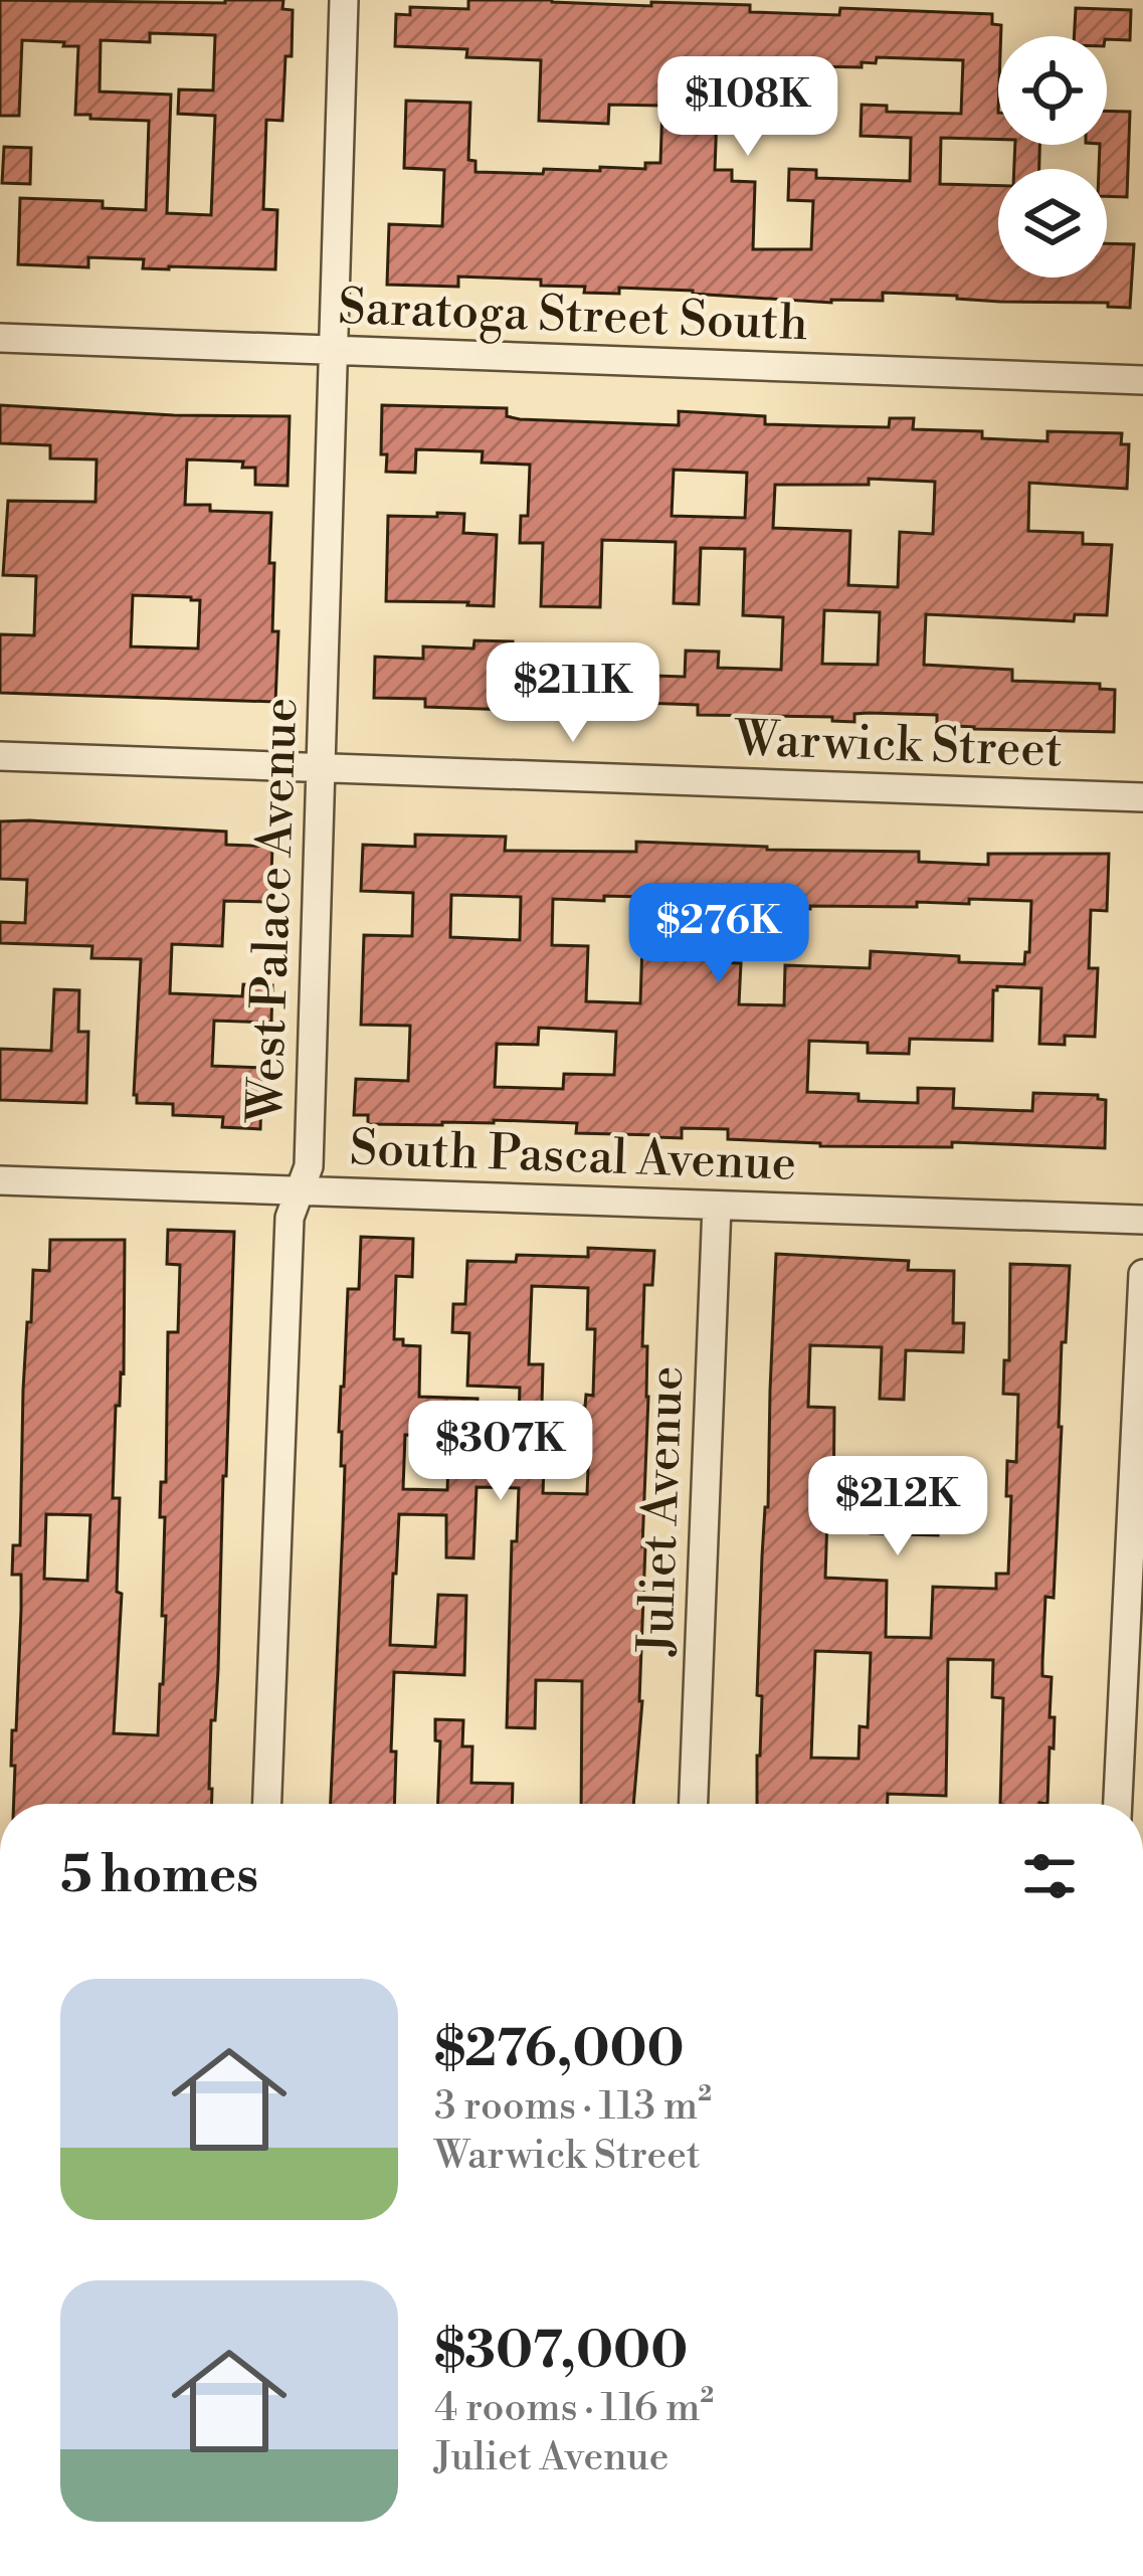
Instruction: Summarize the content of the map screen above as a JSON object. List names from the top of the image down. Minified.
{"streets":{"street":["Saratoga Street South","Warwick Street","West Palace Avenue","South Pascal Avenue","Juliet Avenue"]},"crossings":[["Saratoga Street South","West Palace Avenue"],["Warwick Street","West Palace Avenue"],["West Palace Avenue","South Pascal Avenue"],["South Pascal Avenue","Juliet Avenue"]],"page":{"price":["$108K","$211K","$276K","$307K","$212K"],"heading":"5 homes","list":[{"name":"$276,000","note":"3 rooms · 113 m² · Warwick Street"},{"name":"$307,000","note":"4 rooms · 116 m² · Juliet Avenue"}]}}
